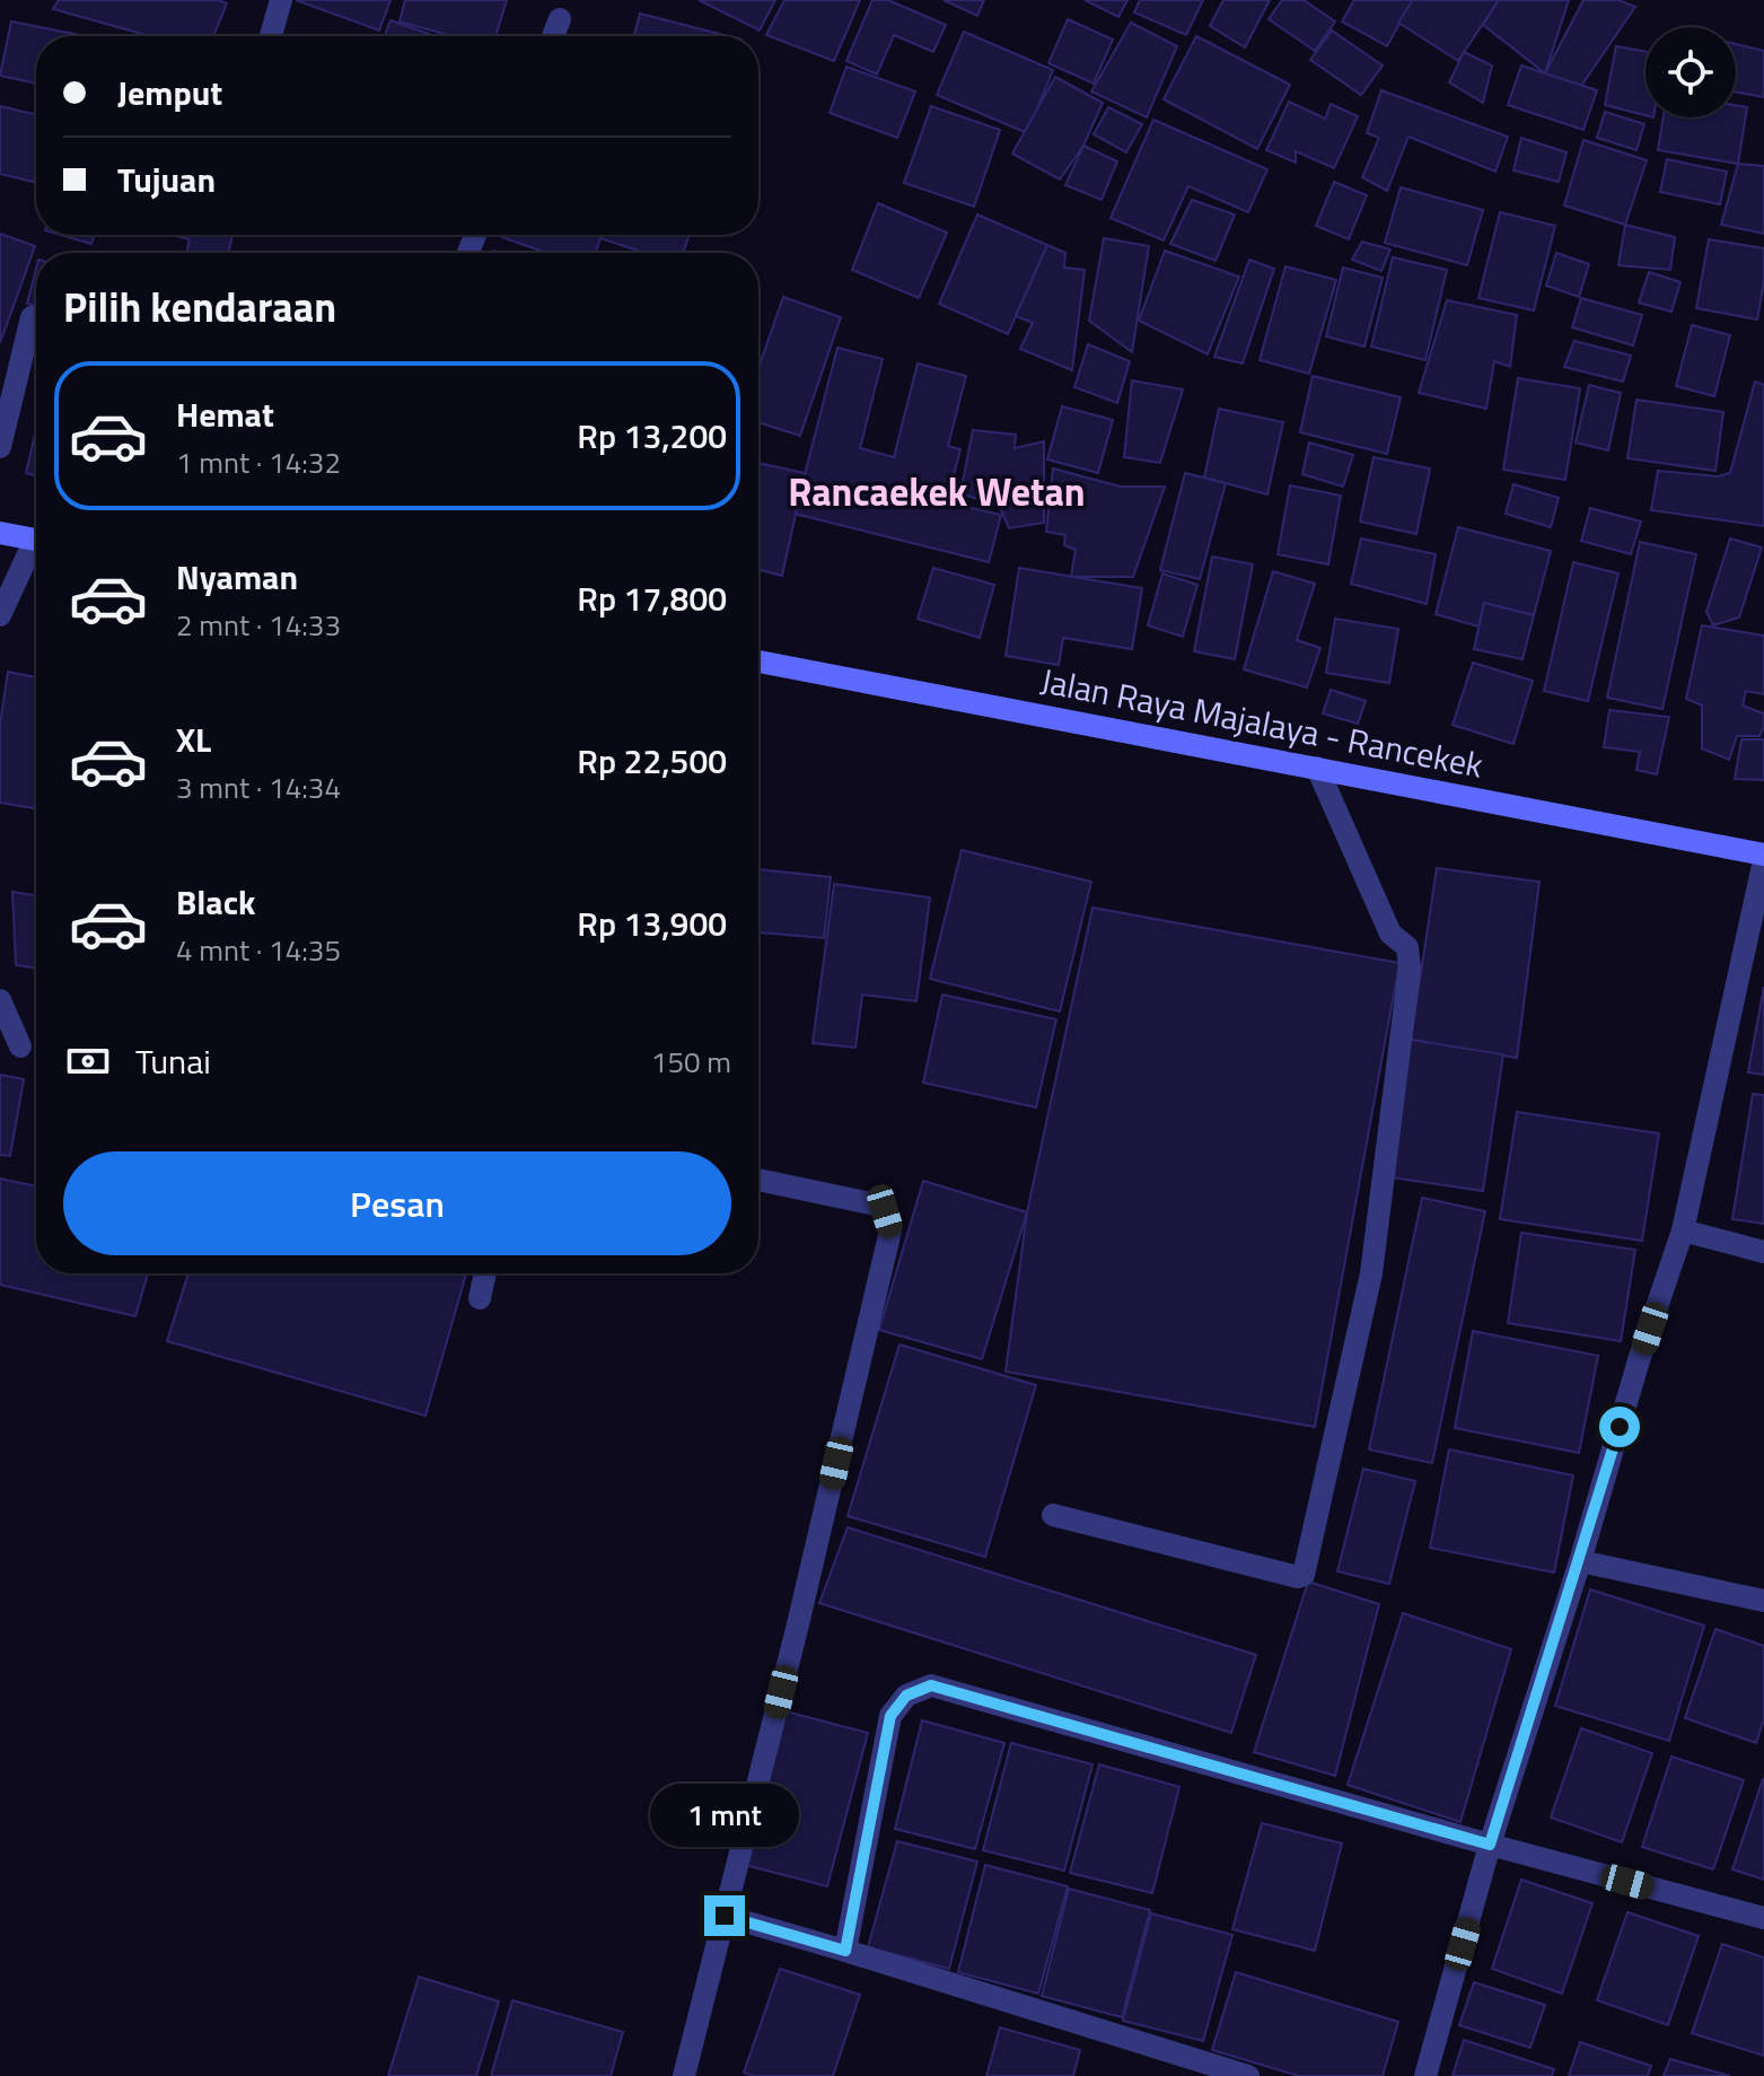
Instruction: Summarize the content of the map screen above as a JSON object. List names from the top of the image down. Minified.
{"streets":{"main road":["Jalan Raya Majalaya - Rancekek"]},"districts":["Rancaekek Wetan"],"page":{"banner":["Jemput","Tujuan"],"heading":"Pilih kendaraan","list":[{"name":"Hemat","note":"1 mnt · 14:32","value":"Rp 13,200"},{"name":"Nyaman","note":"2 mnt · 14:33","value":"Rp 17,800"},{"name":"XL","note":"3 mnt · 14:34","value":"Rp 22,500"},{"name":"Black","note":"4 mnt · 14:35","value":"Rp 13,900"}],"pay":["Tunai","150 m"],"buttons":"Pesan","bubble":"1 mnt"}}
